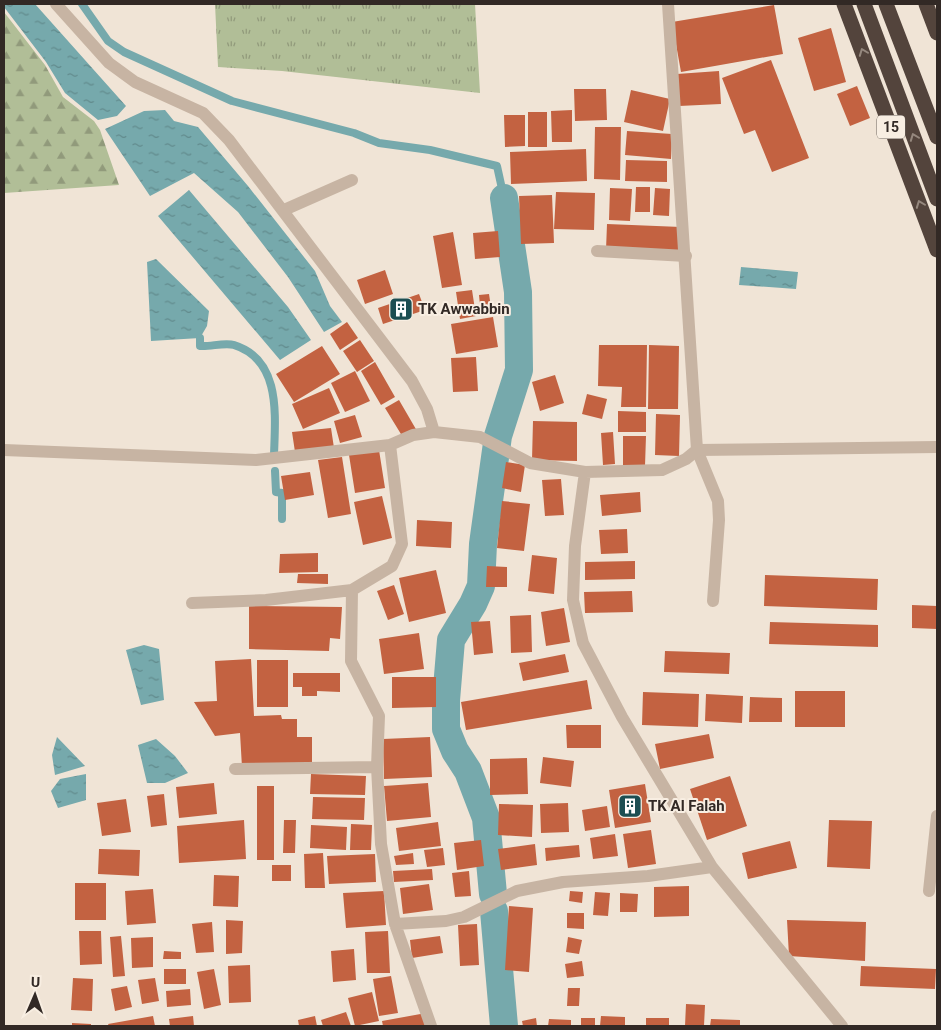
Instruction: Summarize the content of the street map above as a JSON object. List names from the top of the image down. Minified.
{"streets":{"highway":["15"]},"places":{"building":["TK Awwabbin","TK Al Falah"]},"north":"top"}
